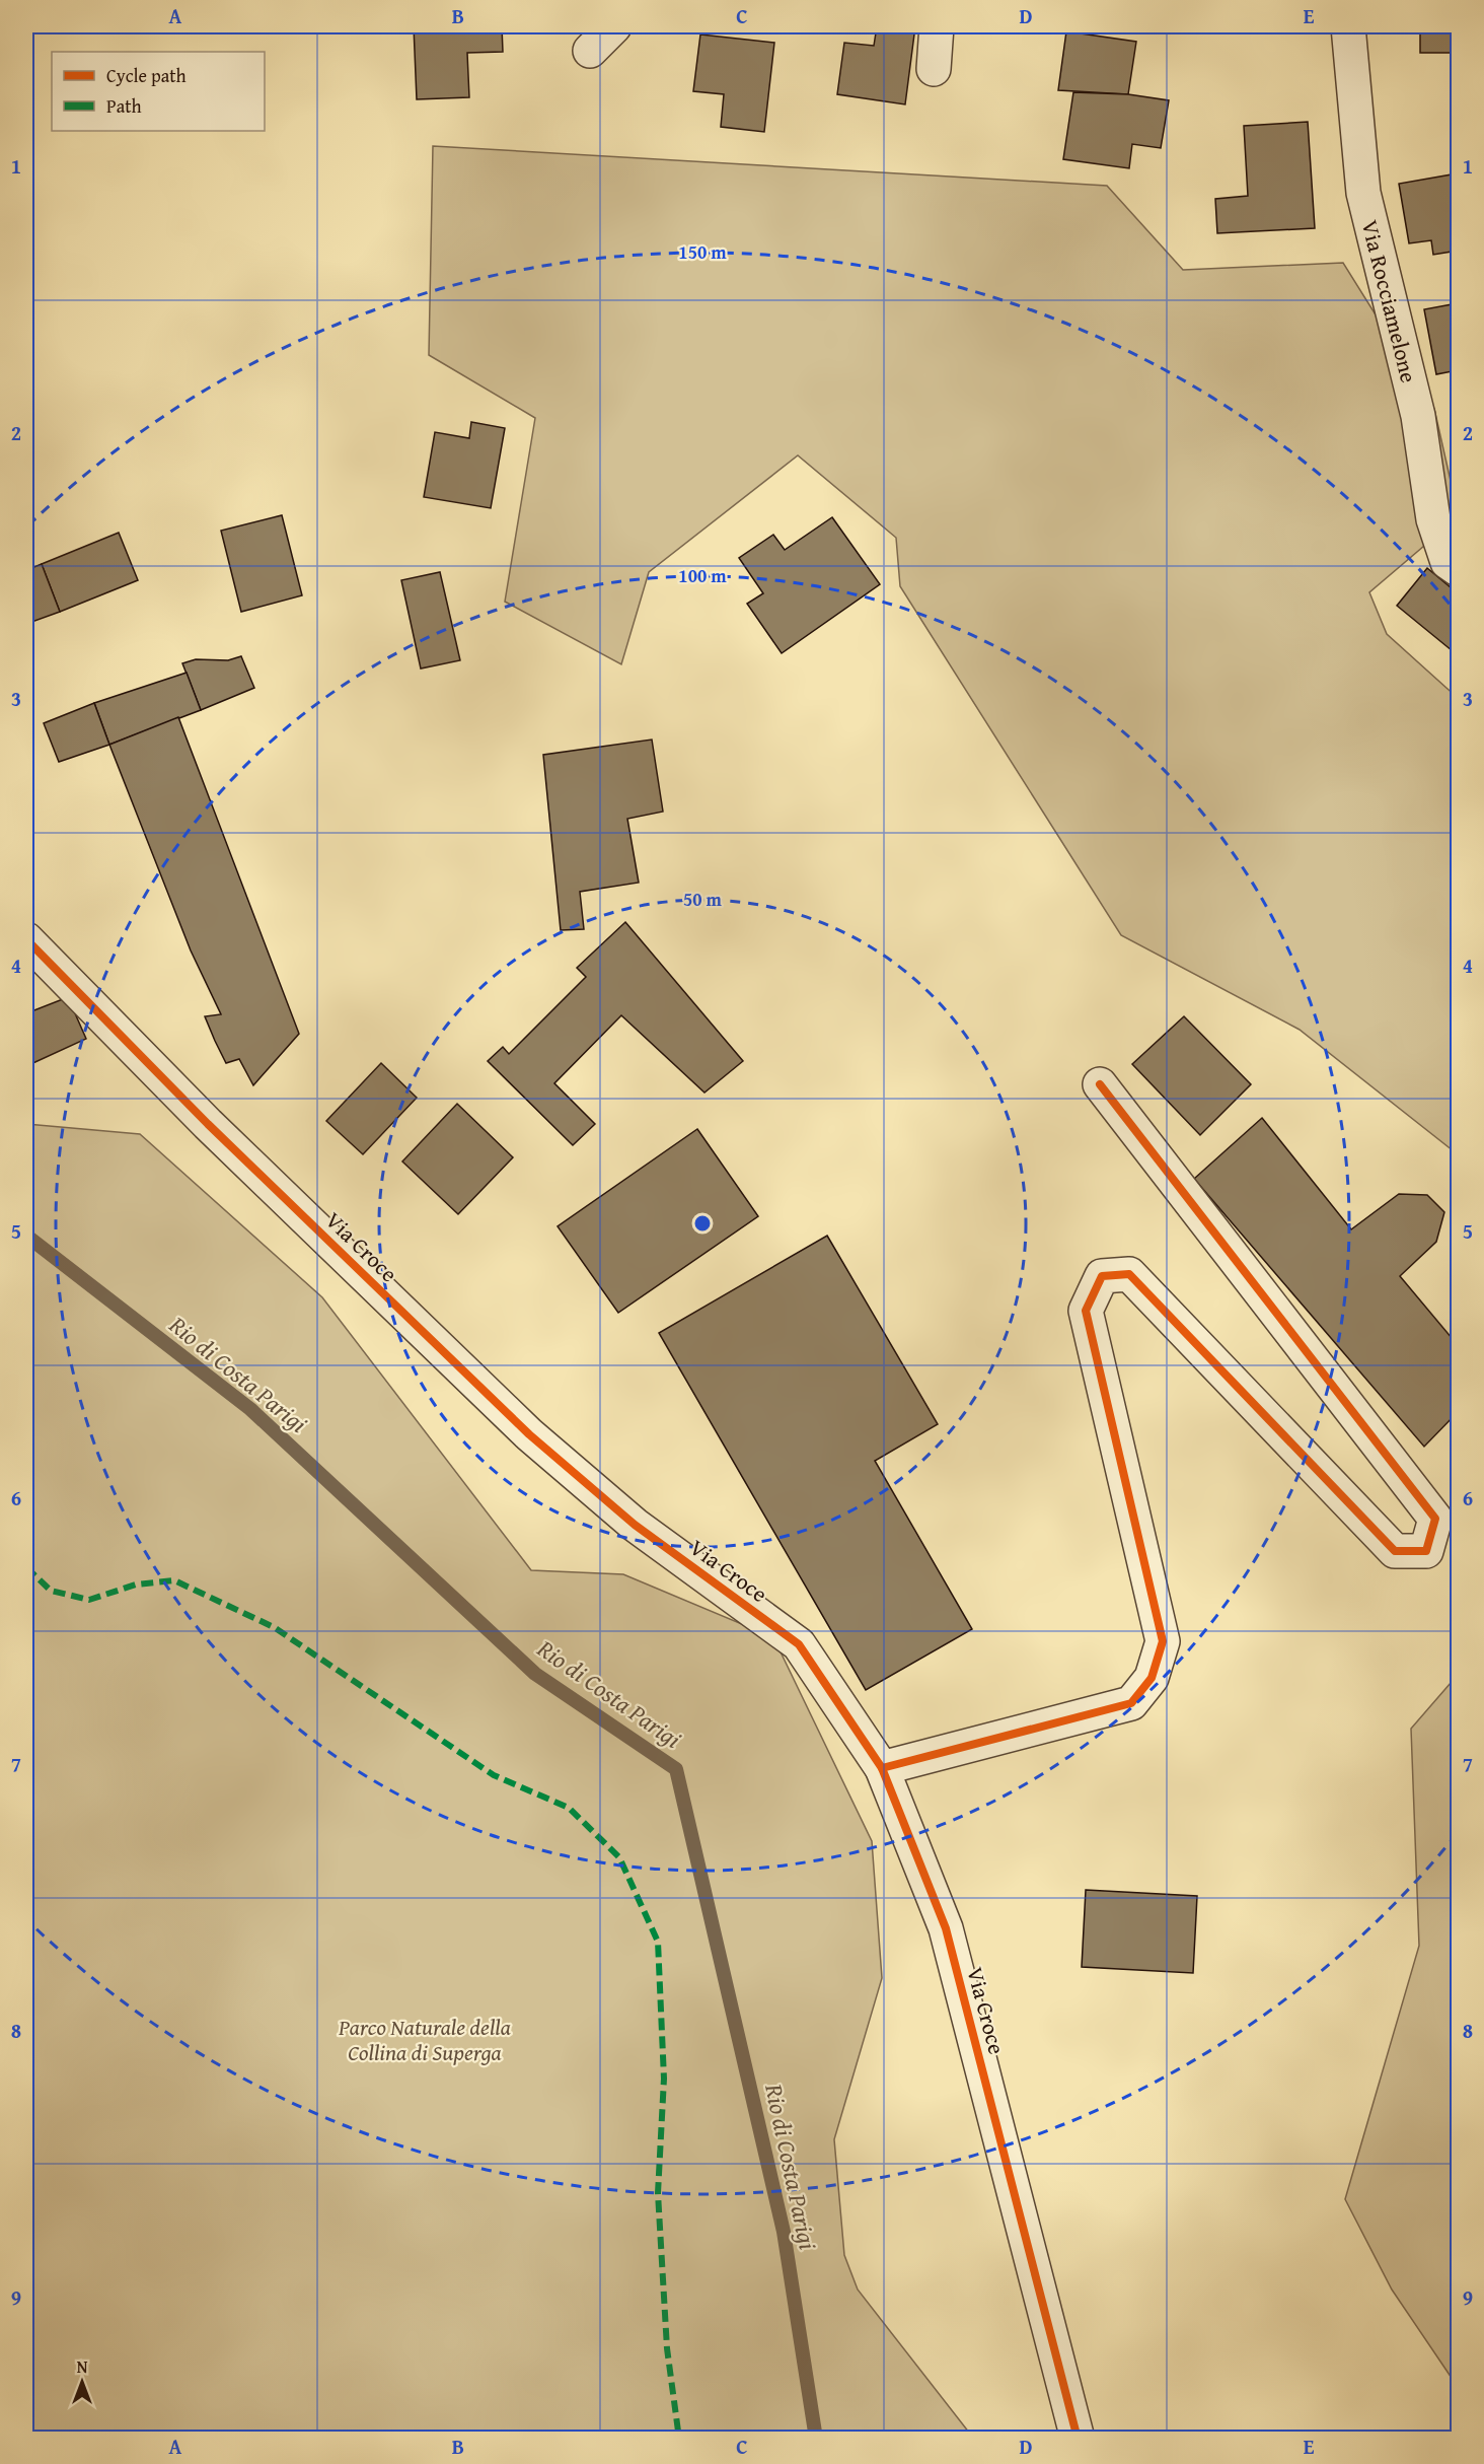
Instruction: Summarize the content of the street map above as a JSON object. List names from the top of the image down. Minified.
{"streets":{"street":["Via Rocciamelone","Via Croce"]},"water":["Rio di Costa Parigi"],"parks":["Parco Naturale della Collina di Superga"],"legend":["Cycle path","Path"],"north":"top","grid":{"columns":["A","B","C","D","E"],"rows":["1","2","3","4","5","6","7","8","9"]},"rings":["150 m","100 m","50 m"]}
